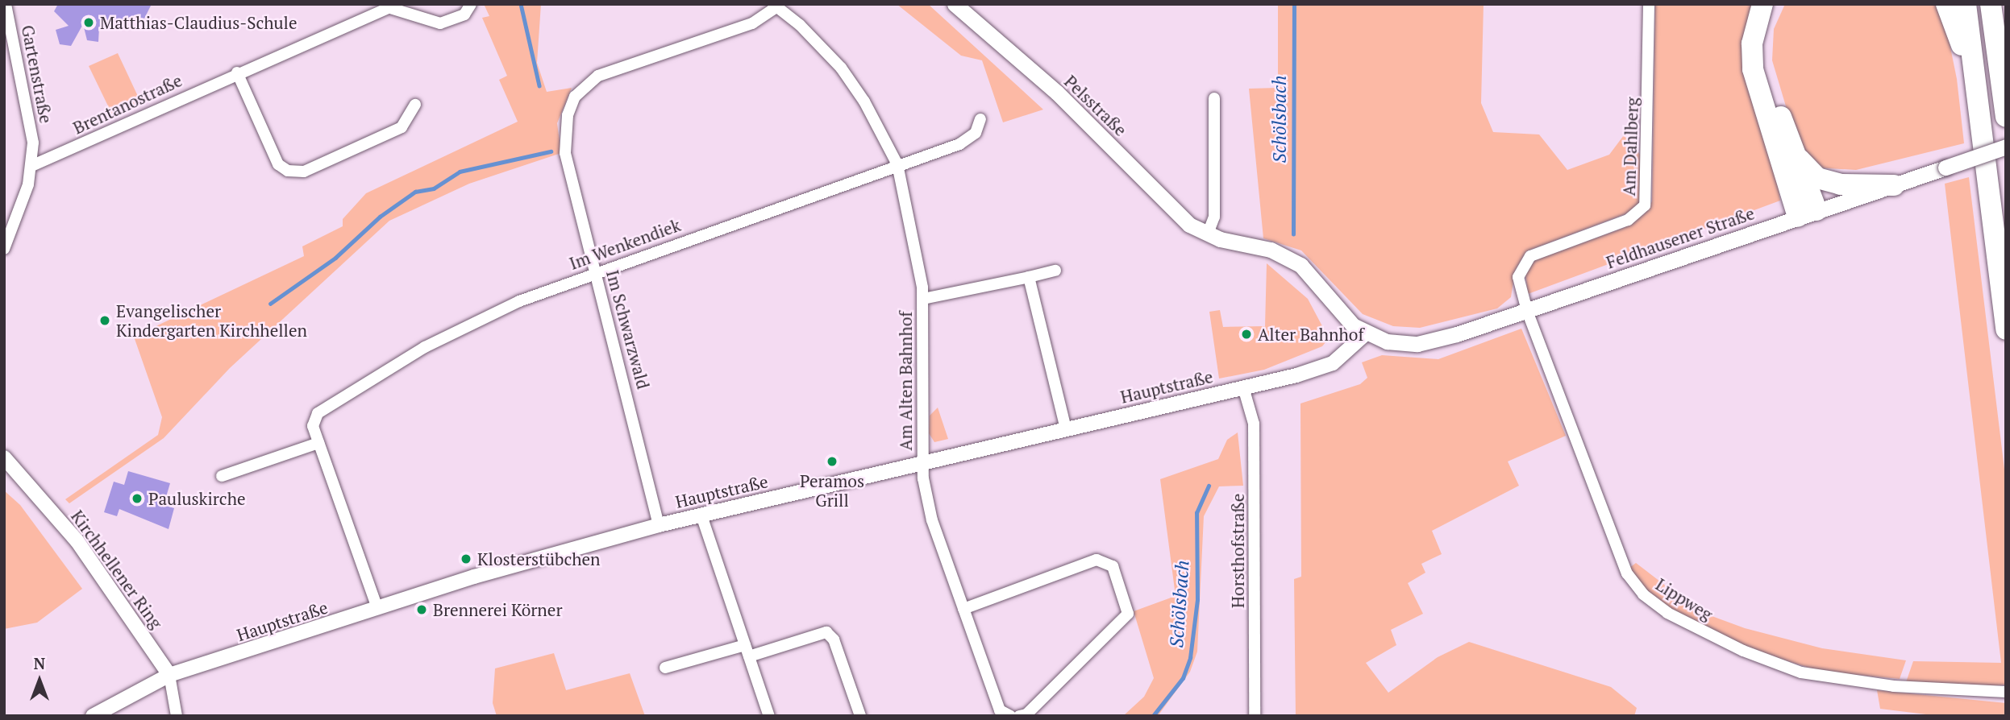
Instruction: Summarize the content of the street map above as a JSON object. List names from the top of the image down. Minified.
{"streets":{"main road":["Pelsstraße","Feldhausener Straße"],"street":["Gartenstraße","Brentanostraße","Am Dahlberg","Im Wenkendiek","Im Schwarzwald","Am Alten Bahnhof","Hauptstraße","Horsthofstraße","Kirchhellener Ring","Lippweg"]},"crossings":[["Gartenstraße","Brentanostraße"],["Pelsstraße","Feldhausener Straße"],["Pelsstraße","Hauptstraße"],["Am Dahlberg","Feldhausener Straße"],["Am Dahlberg","Lippweg"],["Feldhausener Straße","Hauptstraße"],["Feldhausener Straße","Lippweg"],["Im Wenkendiek","Im Schwarzwald"],["Im Wenkendiek","Am Alten Bahnhof"],["Im Wenkendiek","Hauptstraße"],["Im Schwarzwald","Am Alten Bahnhof"],["Im Schwarzwald","Hauptstraße"],["Am Alten Bahnhof","Hauptstraße"],["Hauptstraße","Horsthofstraße"],["Hauptstraße","Kirchhellener Ring"]],"water":["Schölsbach"],"places":["Matthias-Claudius-Schule","Evangelischer Kindergarten Kirchhellen","Alter Bahnhof","Peramos Grill","Pauluskirche","Klosterstübchen","Brennerei Körner"],"north":"top"}
